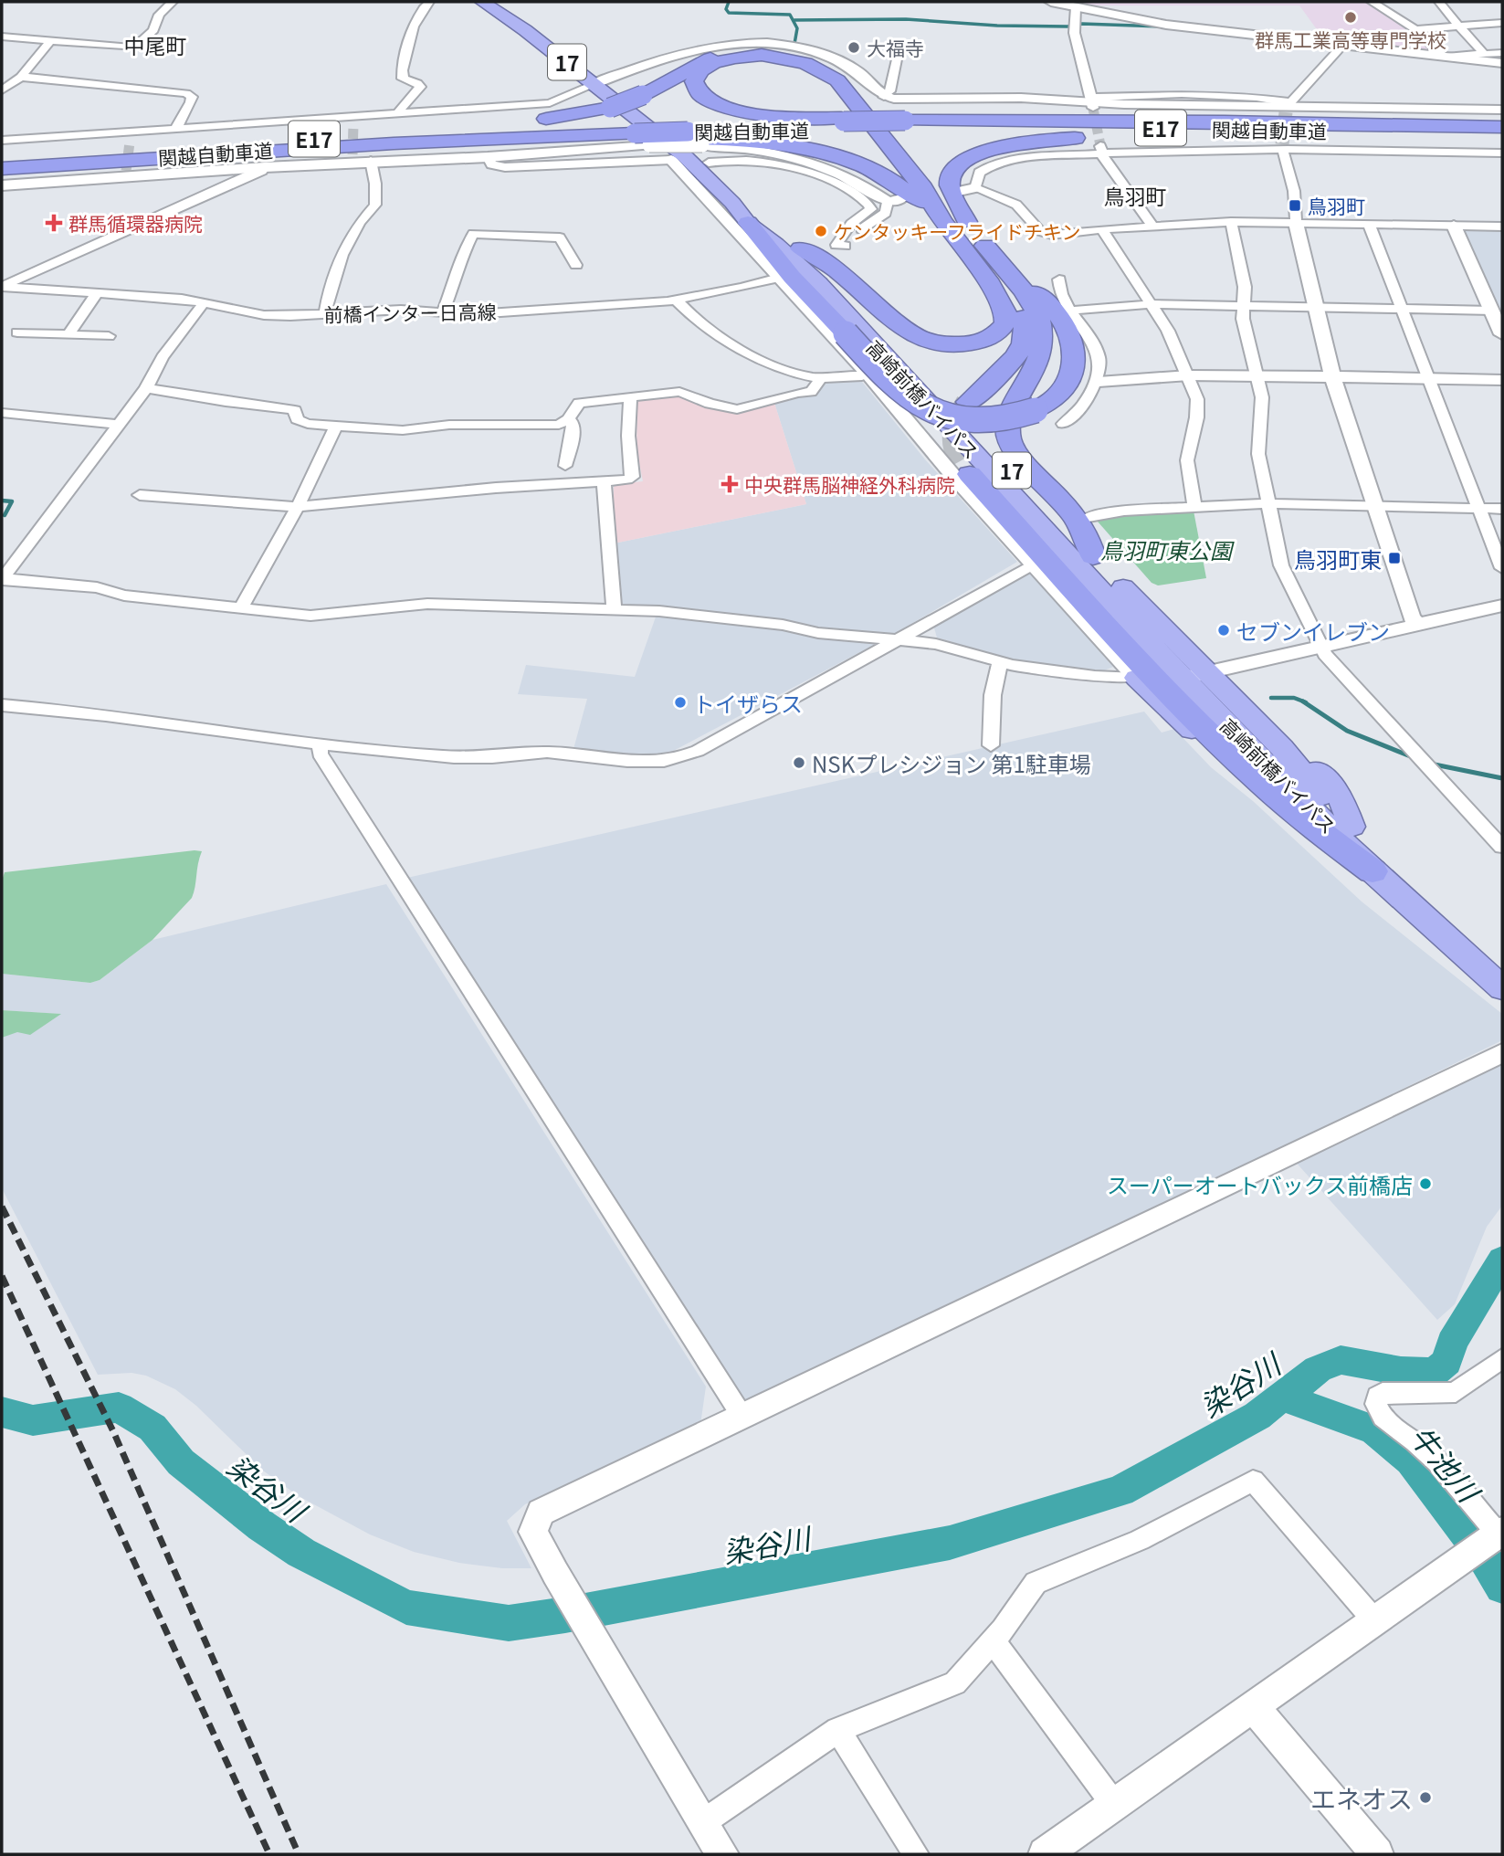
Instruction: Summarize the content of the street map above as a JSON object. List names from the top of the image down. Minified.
{"streets":{"highway":["17","E17","関越自動車道","高崎前橋バイパス"],"street":["前橋インター日高線"]},"crossings":[["関越自動車道","高崎前橋バイパス"]],"districts":["中尾町","鳥羽町"],"water":["染谷川","牛池川"],"parks":["鳥羽町東公園"],"places":{"other":["群馬工業高等専門学校","大福寺","ケンタッキーフライドチキン","セブンイレブン","トイザらス","NSKプレシジョン 第1駐車場","スーパーオートバックス前橋店","エネオス"],"transit":["鳥羽町","鳥羽町東"],"health":["群馬循環器病院","中央群馬脳神経外科病院"]}}
